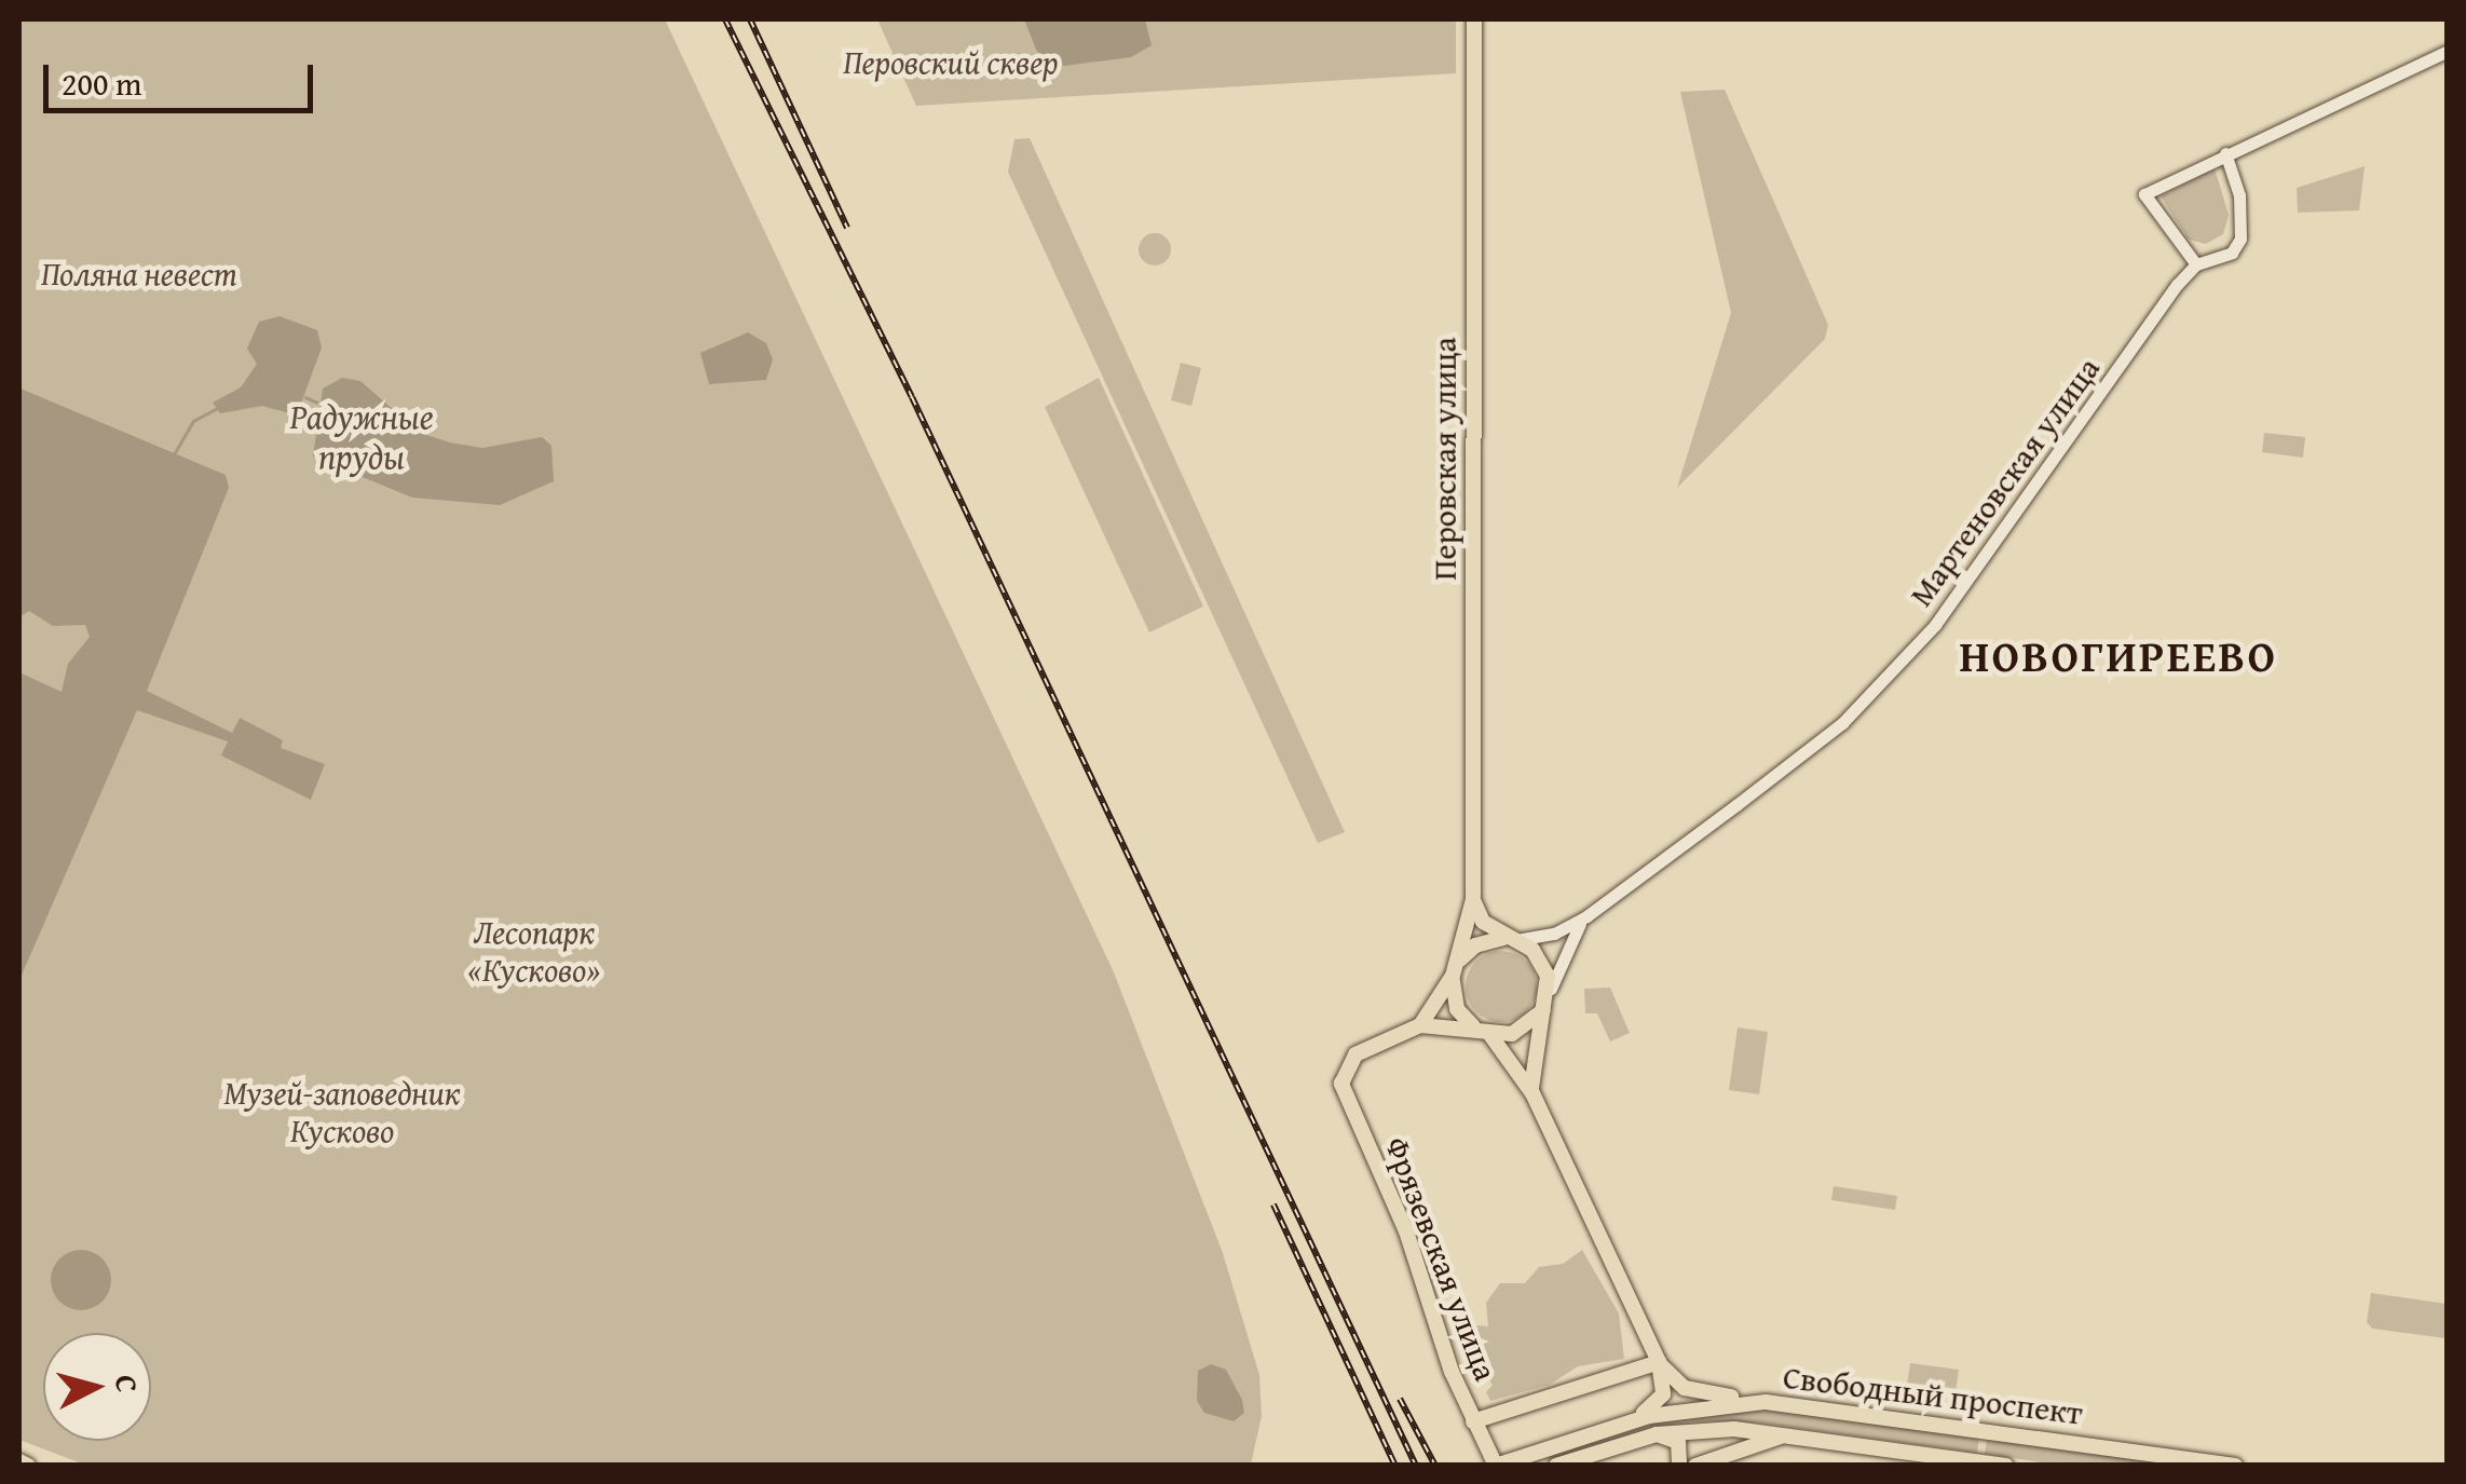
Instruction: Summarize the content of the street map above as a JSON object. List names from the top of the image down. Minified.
{"streets":{"main road":["Перовская улица","Фрязевская улица","Свободный проспект"],"street":["Мартеновская улица"]},"districts":["НОВОГИРЕЕВО"],"water":["Радужные пруды"],"parks":["Перовский сквер","Поляна невест","Лесопарк «Кусково»","Музей-заповедник Кусково"],"scale_bar":"200 m","north":"right"}
